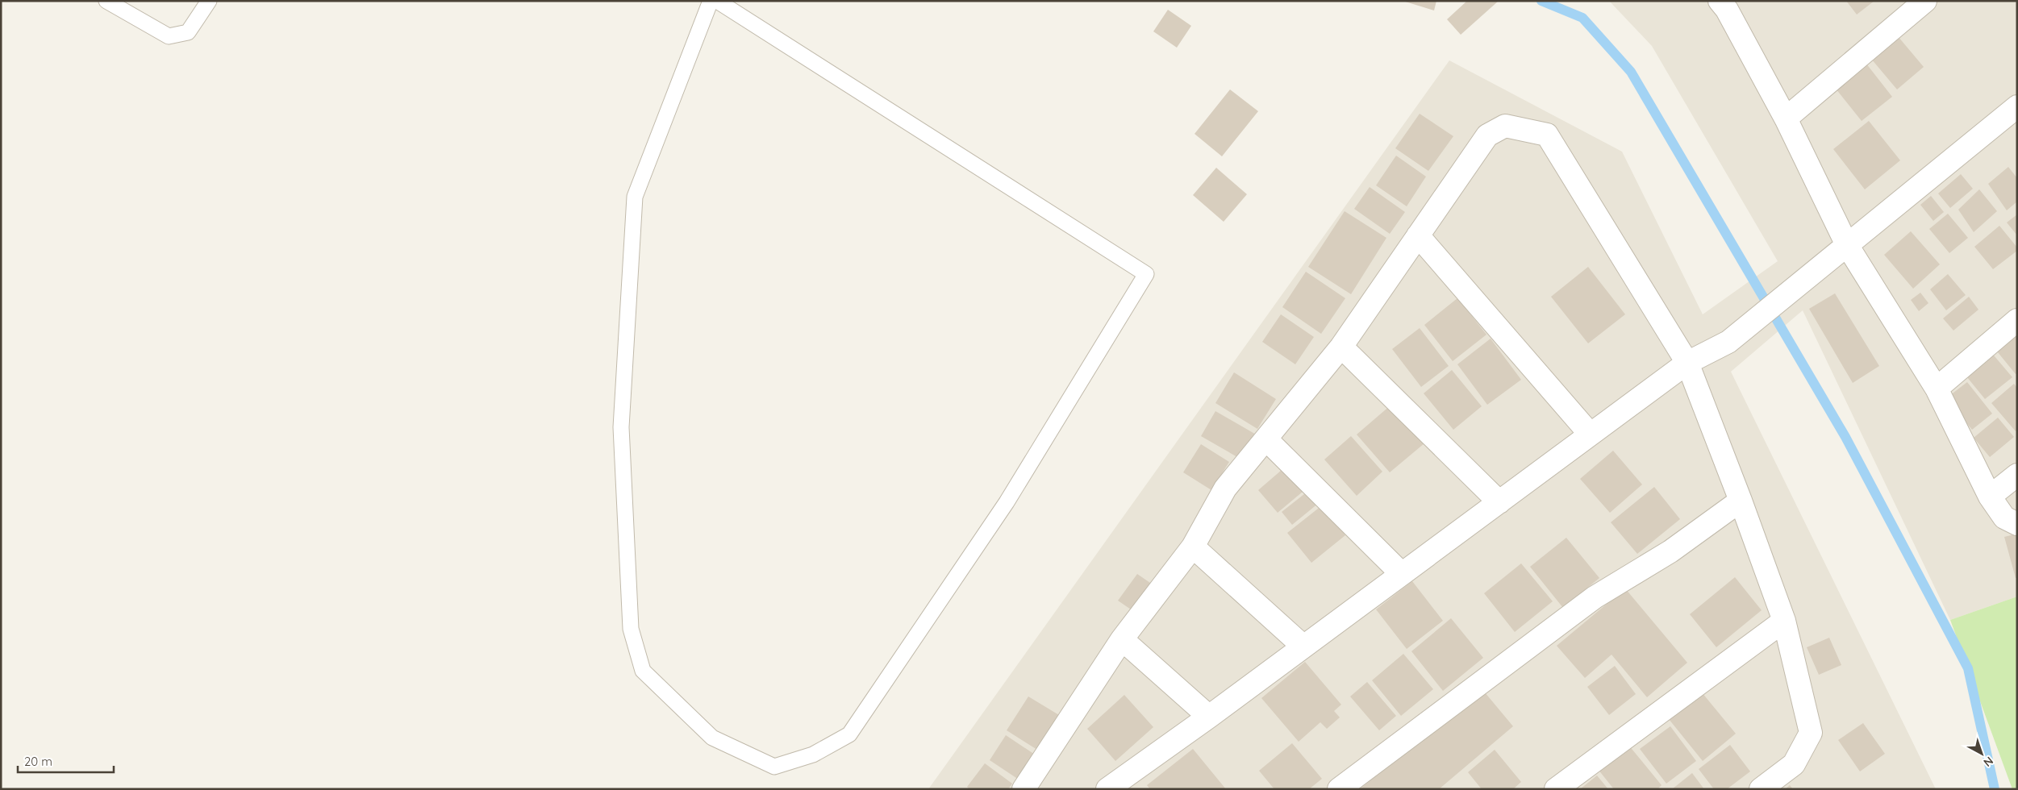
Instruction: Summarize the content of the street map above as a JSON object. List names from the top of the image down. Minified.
{"scale_bar":"20 m","north":"bottom right"}
